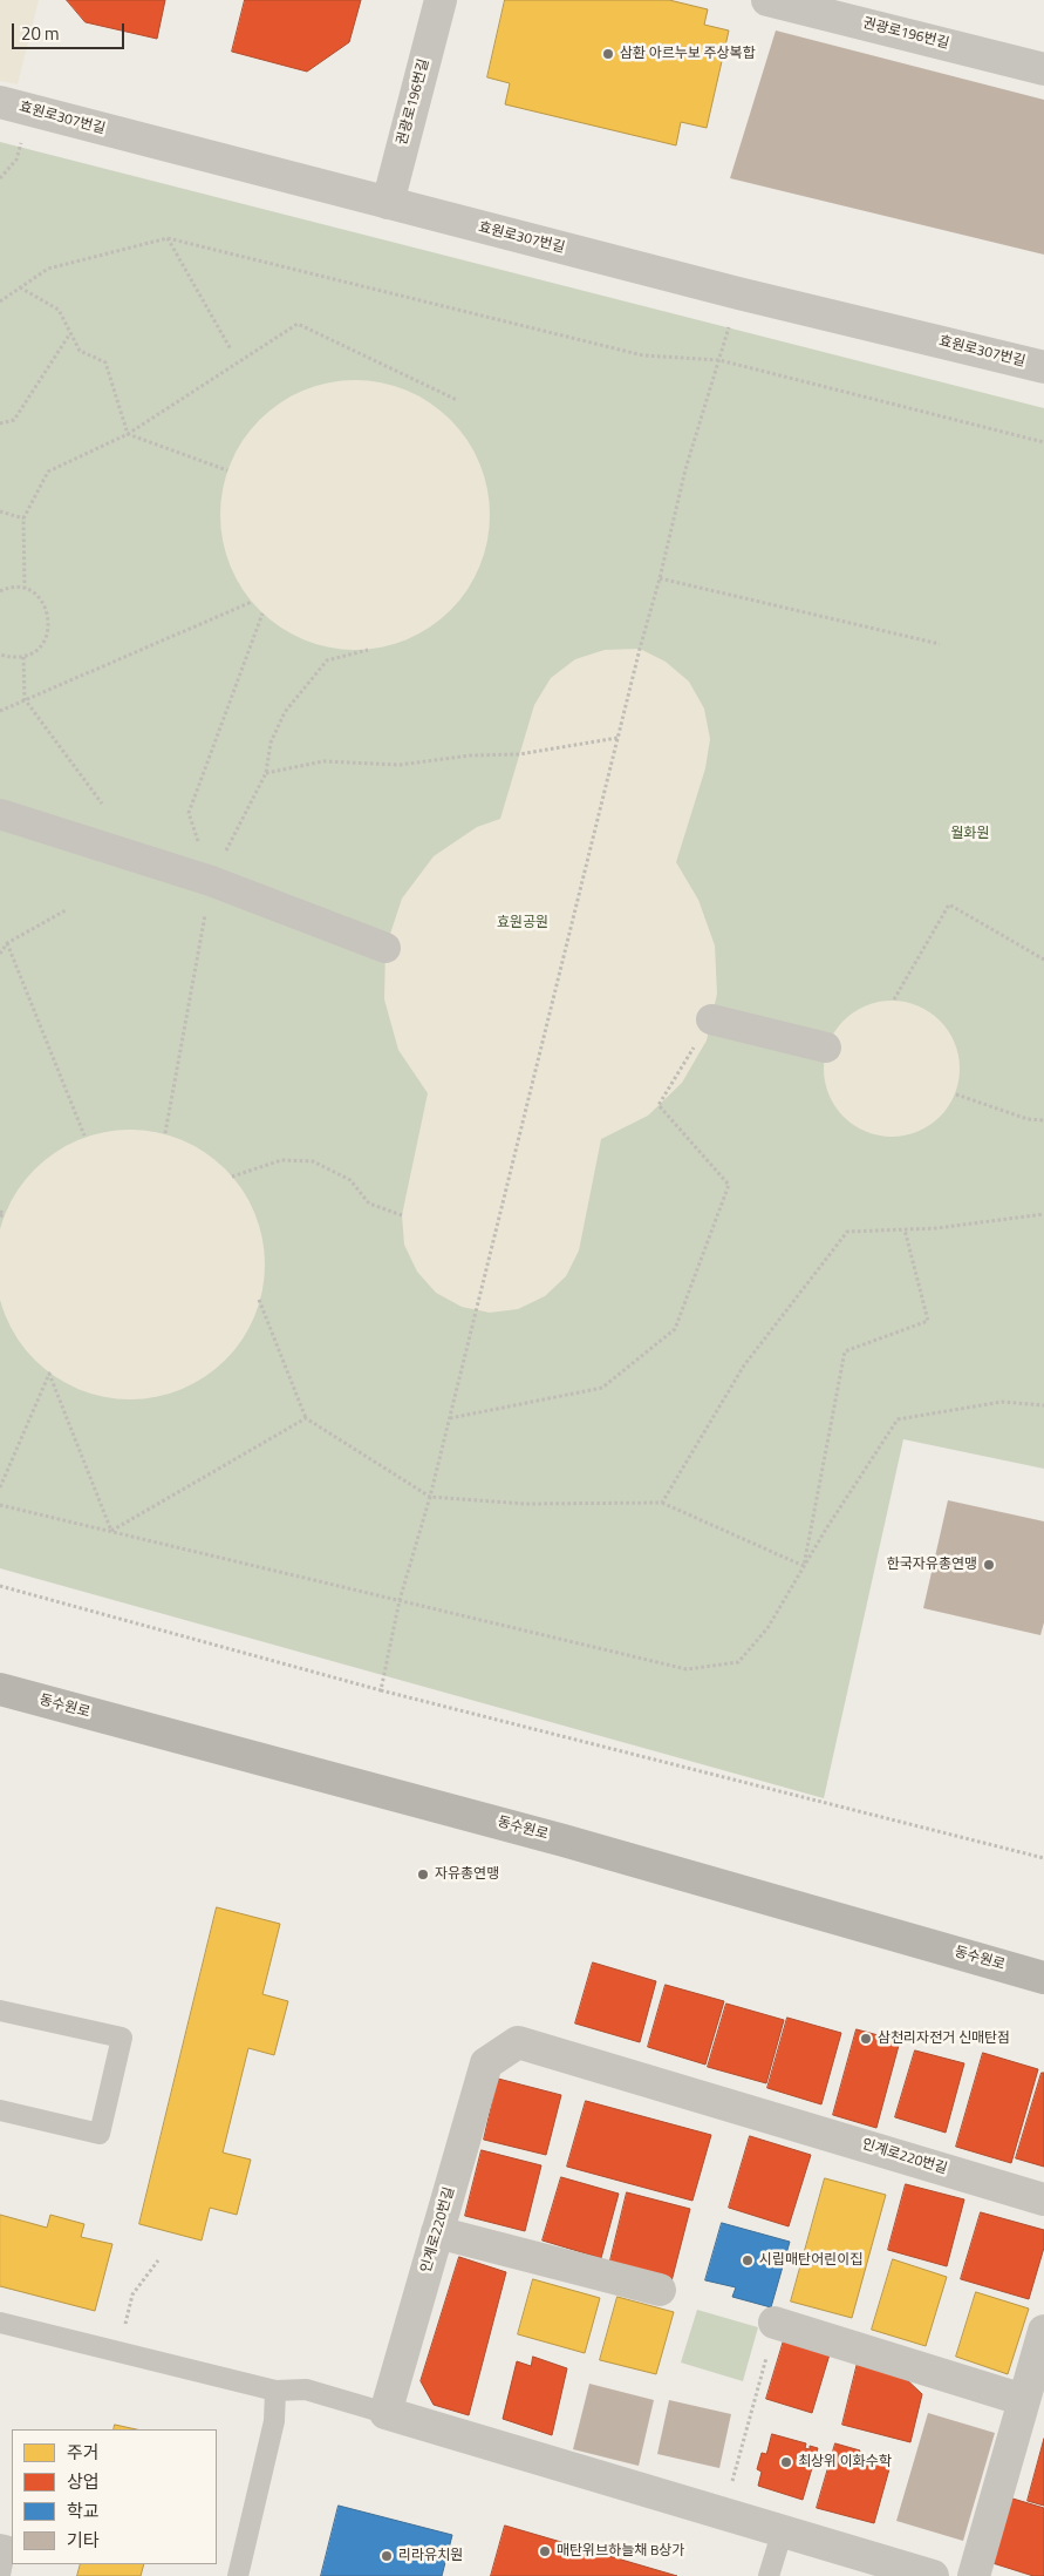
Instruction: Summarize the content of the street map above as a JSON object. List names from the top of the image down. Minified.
{"streets":{"main road":["동수원로"],"street":["권광로196번길","효원로307번길","인계로220번길"]},"crossings":[["권광로196번길","효원로307번길"]],"parks":["월화원","효원공원"],"places":["삼환 아르누보 주상복합","한국자유총연맹","자유총연맹","삼천리자전거 신매탄점","시립매탄어린이집","최상위 이화수학","매탄위브하늘채 B상가","리라유치원"],"legend":["주거","상업","학교","기타"],"scale_bar":"20 m"}
